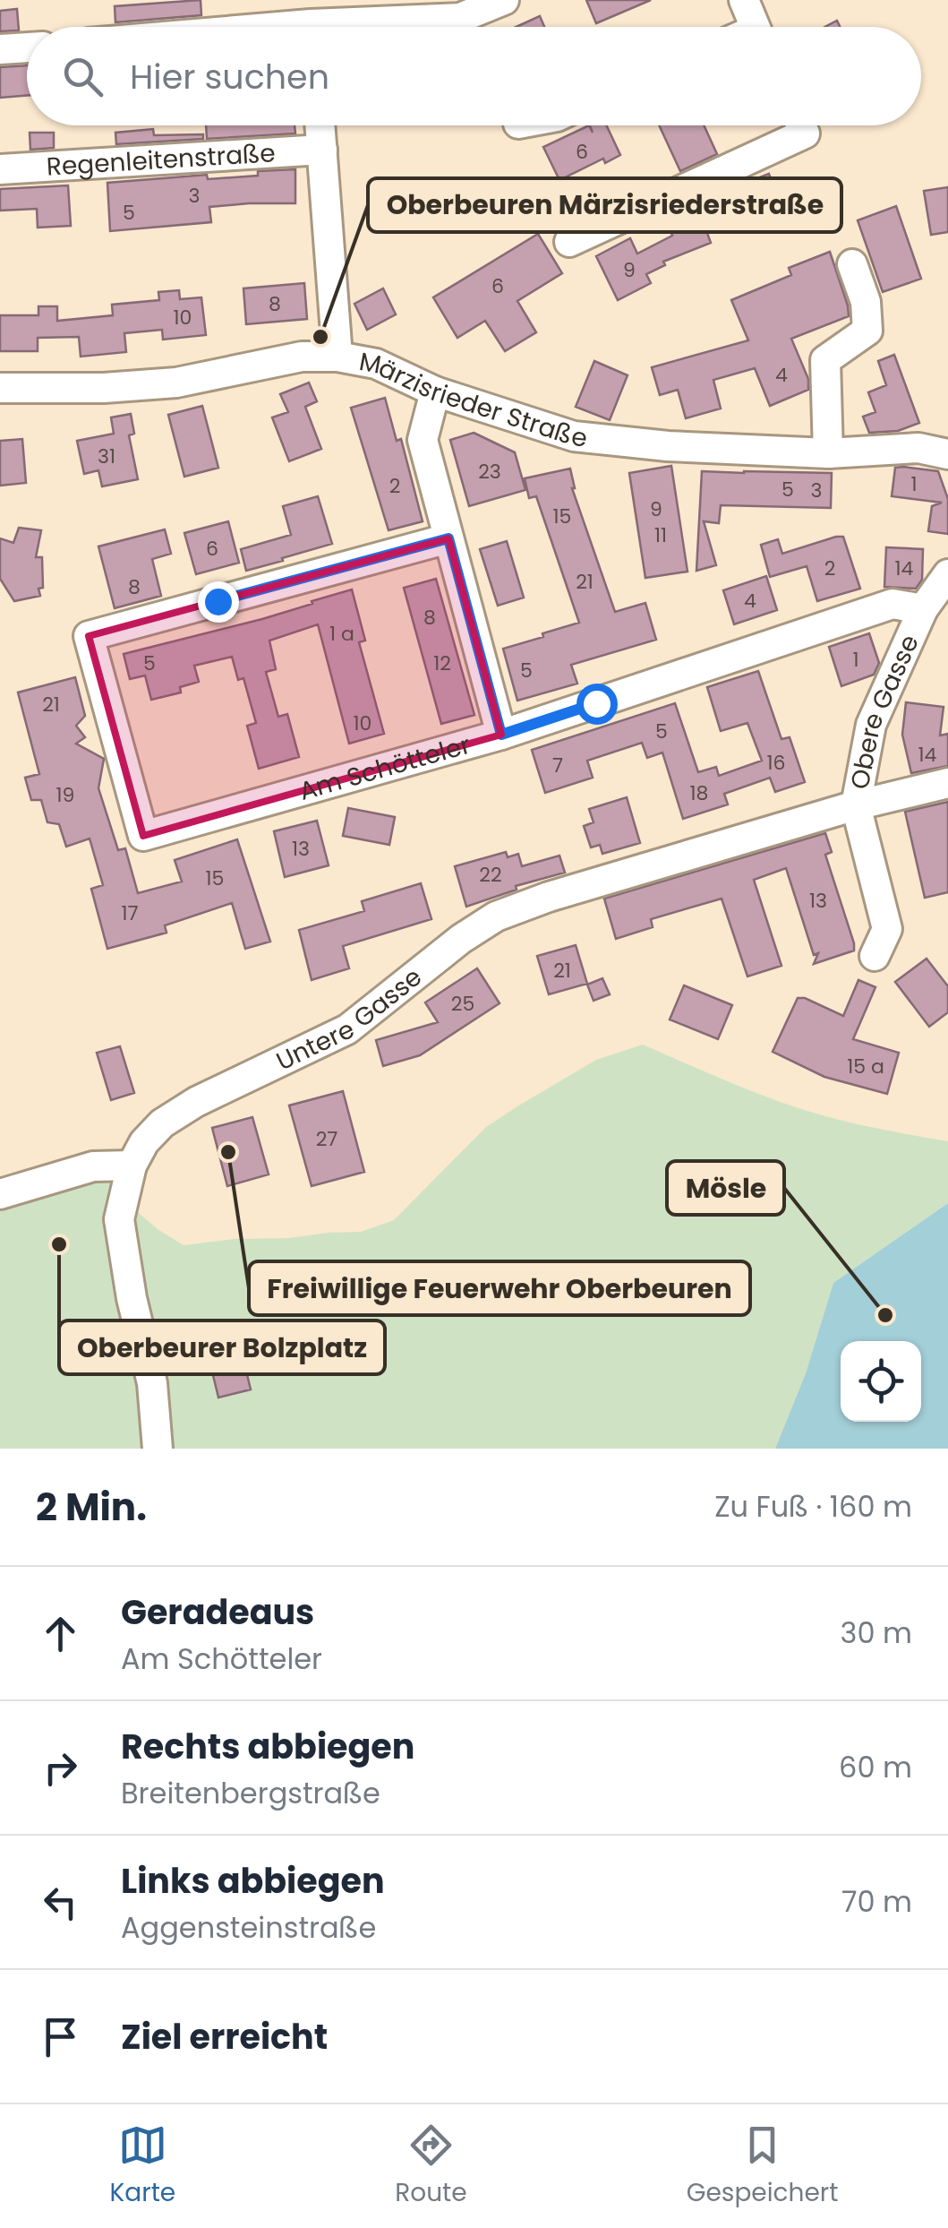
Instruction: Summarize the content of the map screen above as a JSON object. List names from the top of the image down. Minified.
{"streets":{"street":["Regenleitenstraße","Märzisrieder Straße","Obere Gasse","Am Schötteler","Untere Gasse"]},"crossings":[["Obere Gasse","Am Schötteler"],["Obere Gasse","Untere Gasse"]],"places":["Oberbeuren Märzisriederstraße","Freiwillige Feuerwehr Oberbeuren","Oberbeurer Bolzplatz","Mösle"],"house_numbers":["6","3","5","9","6","8","10","4","31","23","1","2","5","3","9","15","11","6","2","14","21","8","4","8","1 a","1","5","12","5","21","10","5","14","16","7","18","19","13","22","15","13","17","21","25","15 a","27"],"page":{"search":"Hier suchen","heading":["2 Min.","Zu Fuß · 160 m"],"list":[["Geradeaus","Am Schötteler","30 m"],["Rechts abbiegen","Breitenbergstraße","60 m"],["Links abbiegen","Aggensteinstraße","70 m"],"Ziel erreicht"],"nav":["Karte","Route","Gespeichert"]}}
